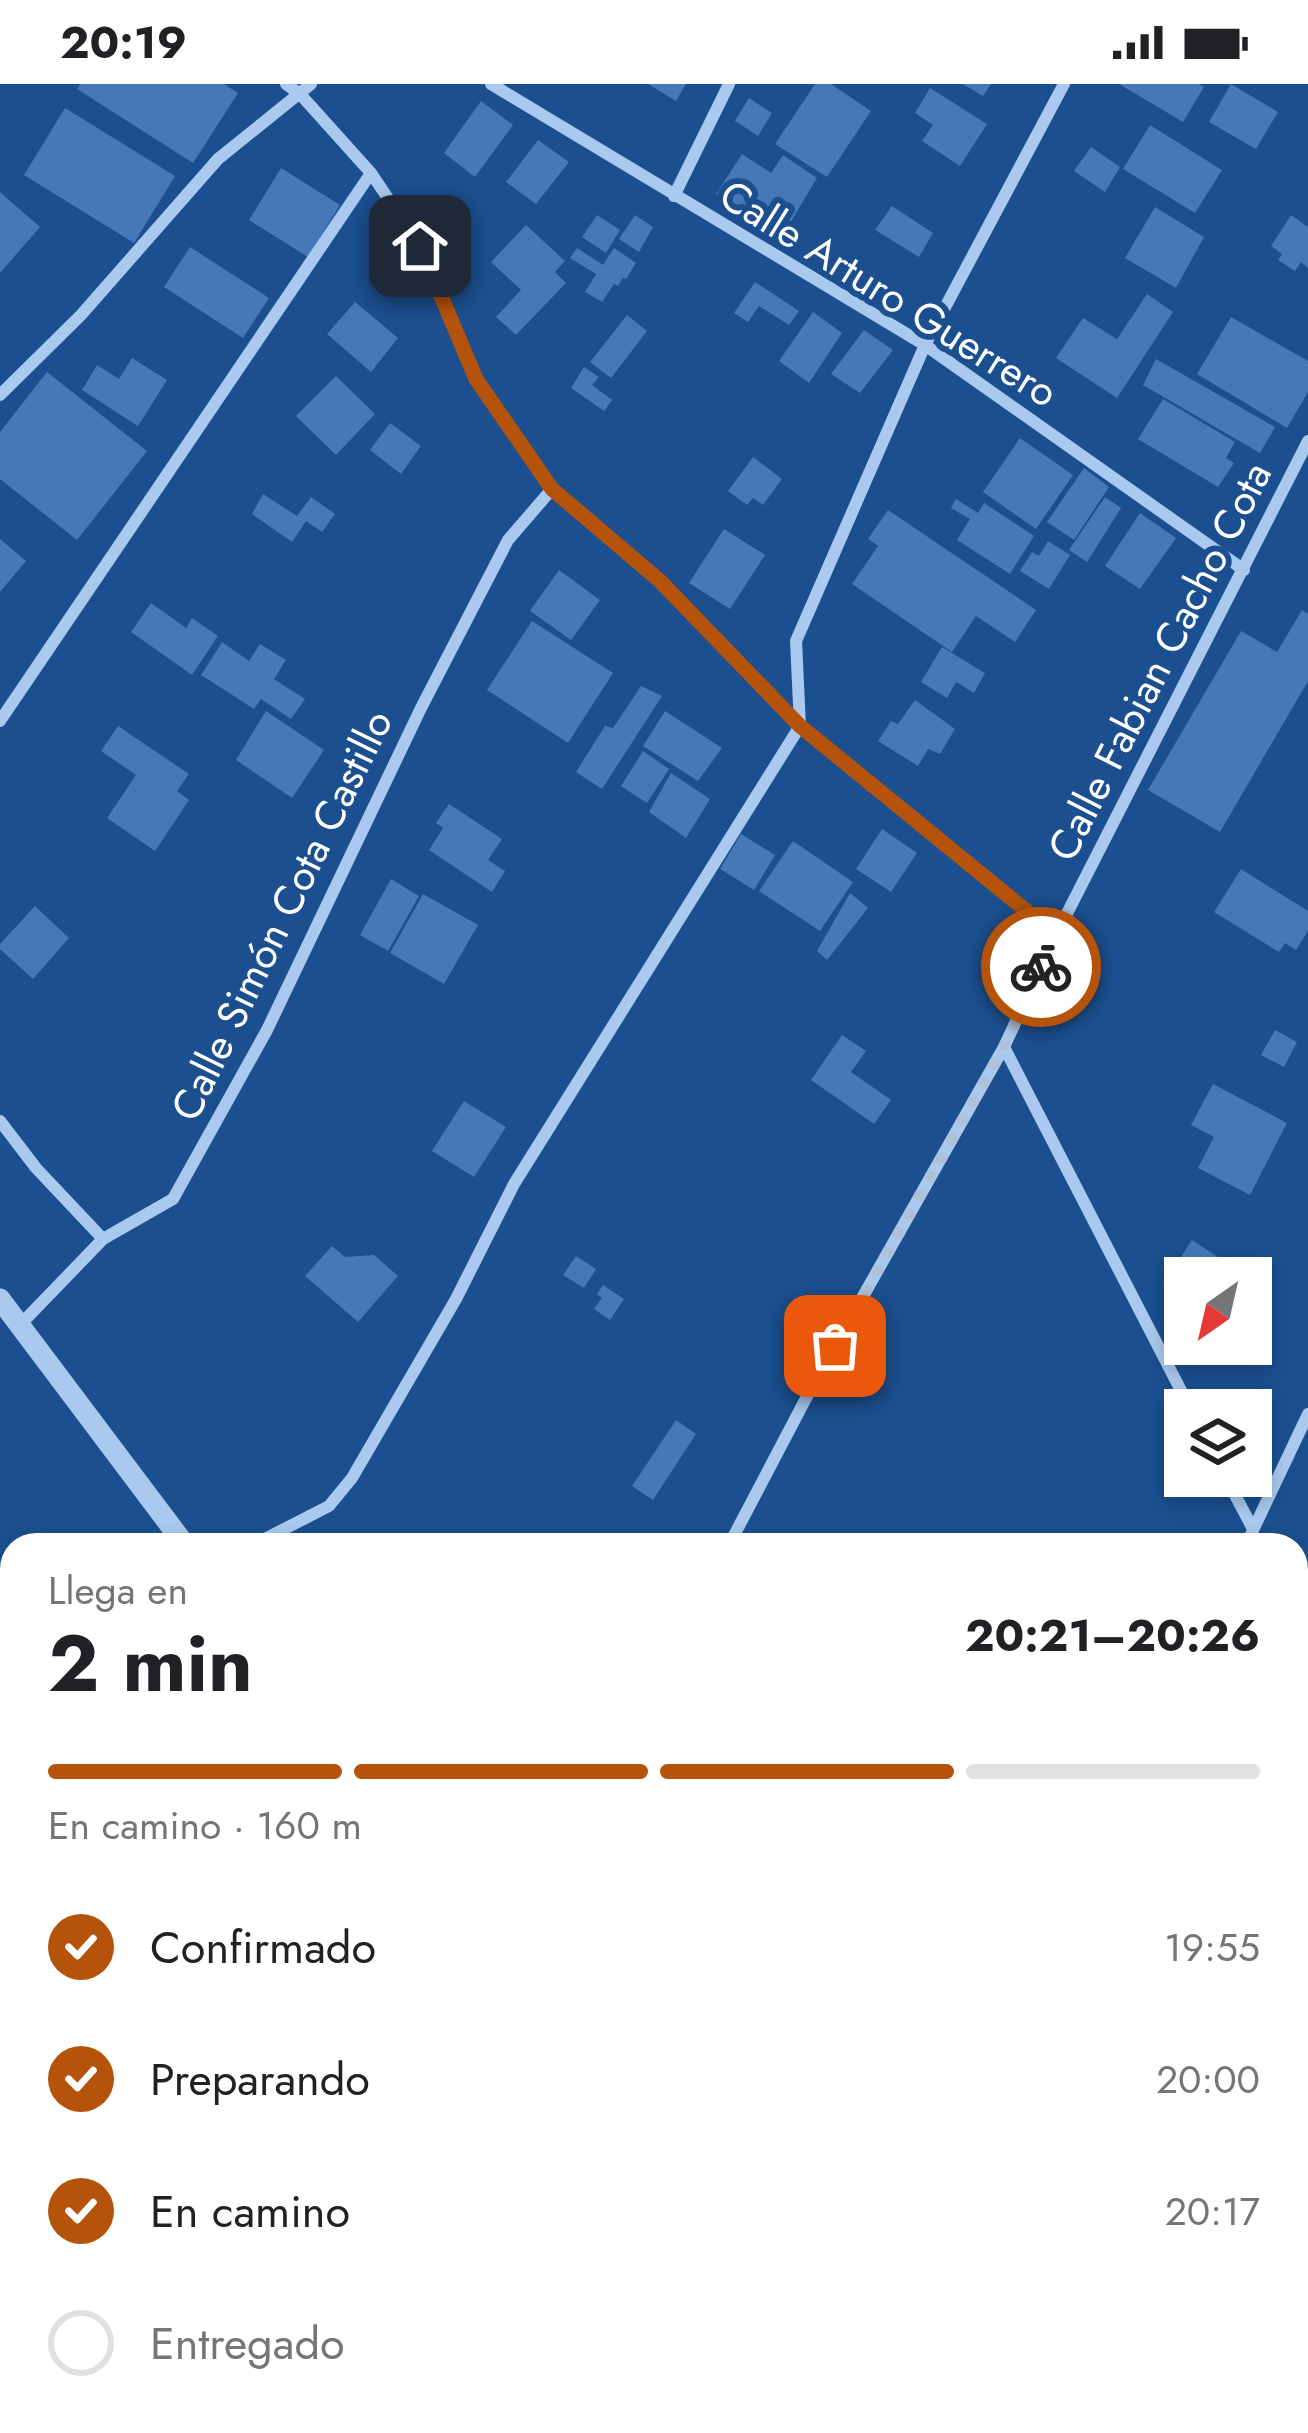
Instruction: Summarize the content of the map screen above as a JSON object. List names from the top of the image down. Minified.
{"streets":{"street":["Calle Arturo Guerrero","Calle Fabian Cacho Cota","Calle Simón Cota Castillo"]},"crossings":[["Calle Arturo Guerrero","Calle Fabian Cacho Cota"]],"north":"bottom left","page":{"status":"20:19","heading":["2 min","Llega en","20:21–20:26"],"bar":"En camino · 160 m","list":[["Confirmado","19:55"],["Preparando","20:00"],["En camino","20:17"],"Entregado"]}}
